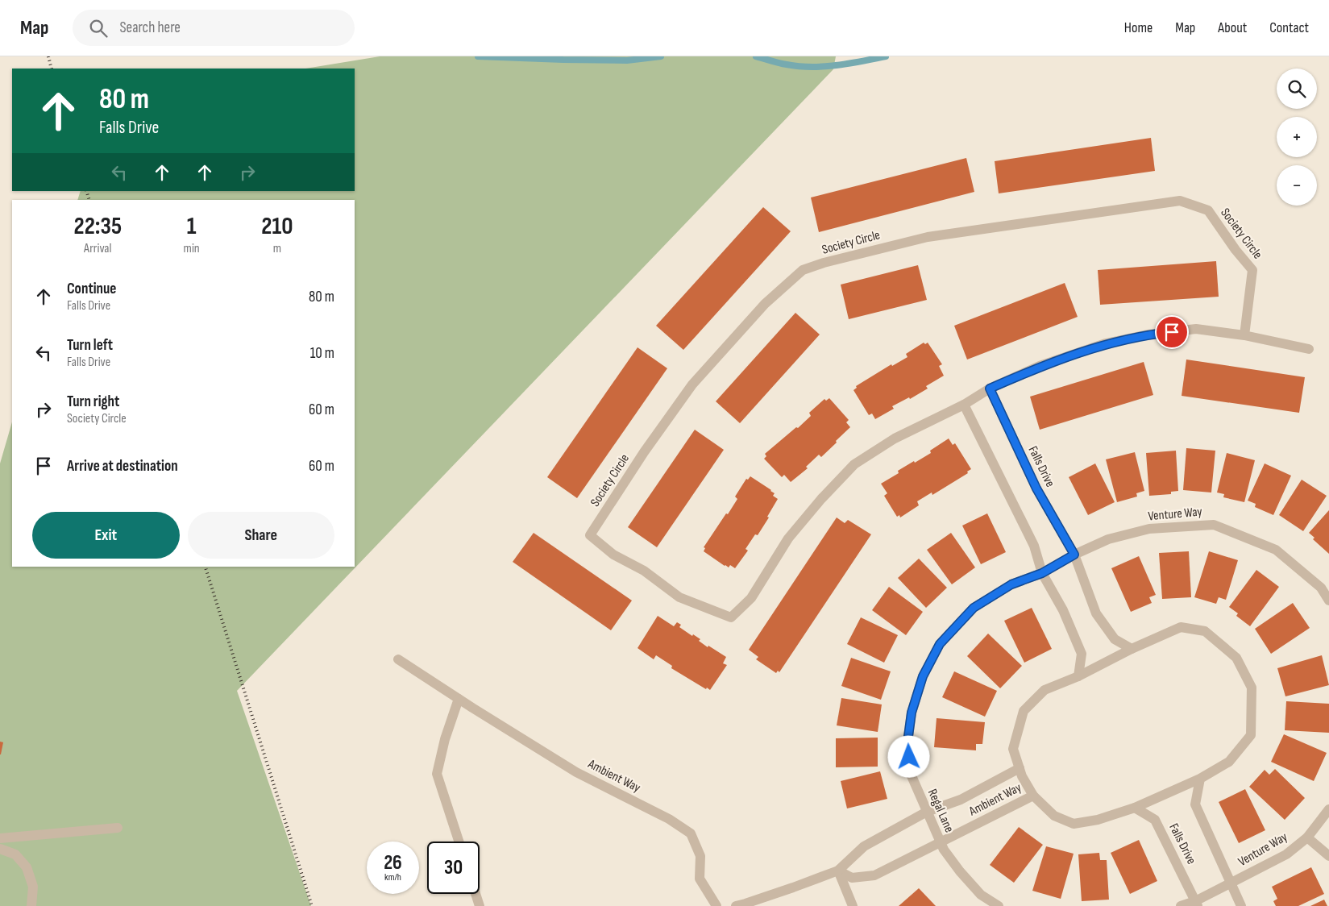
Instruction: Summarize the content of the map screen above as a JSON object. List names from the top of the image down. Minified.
{"streets":{"street":["Society Circle","Falls Drive","Venture Way","Ambient Way","Regal Lane"]},"crossings":[["Society Circle","Falls Drive"],["Falls Drive","Venture Way"],["Ambient Way","Regal Lane"]],"page":{"header":"Map","search":"Search here","nav":["Home","Map","About","Contact"],"map_buttons":["+","−"],"turn":["80 m","Falls Drive"],"eta":["22:35","Arrival","1","min","210","m"],"list":[{"name":"Continue","note":"Falls Drive","value":"80 m"},{"name":"Turn left","note":"Falls Drive","value":"10 m"},{"name":"Turn right","note":"Society Circle","value":"60 m"},{"name":"Arrive at destination","value":"60 m"}],"buttons":["Exit","Share"],"speed":"26 km/h","limit":"30"}}
